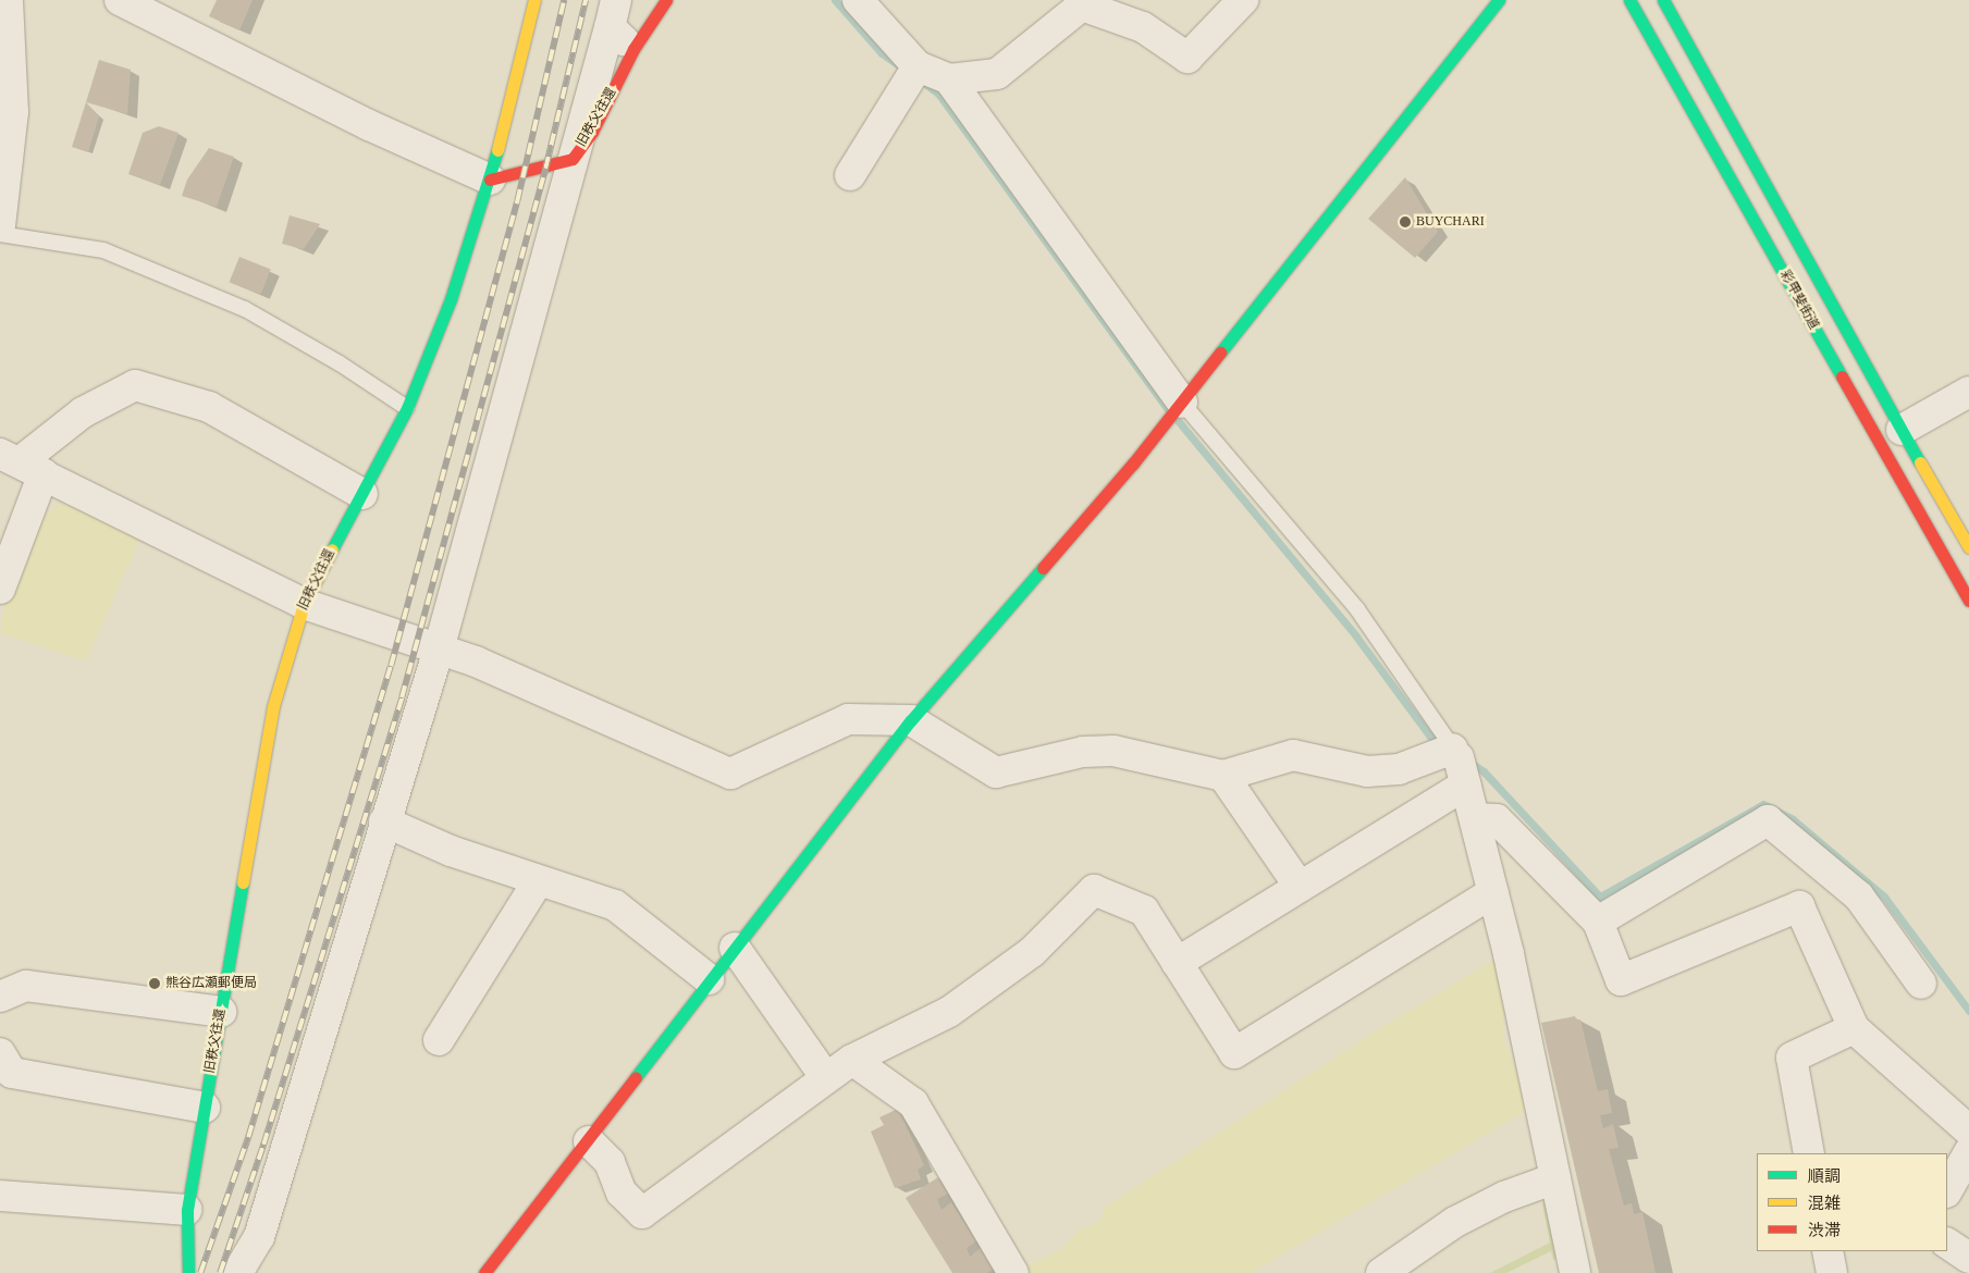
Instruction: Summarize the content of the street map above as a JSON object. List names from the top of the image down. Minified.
{"streets":{"main road":["旧秩父往還","彩甲斐街道"]},"places":["BUYCHARI","熊谷広瀬郵便局"],"legend":["順調","混雑","渋滞"]}
